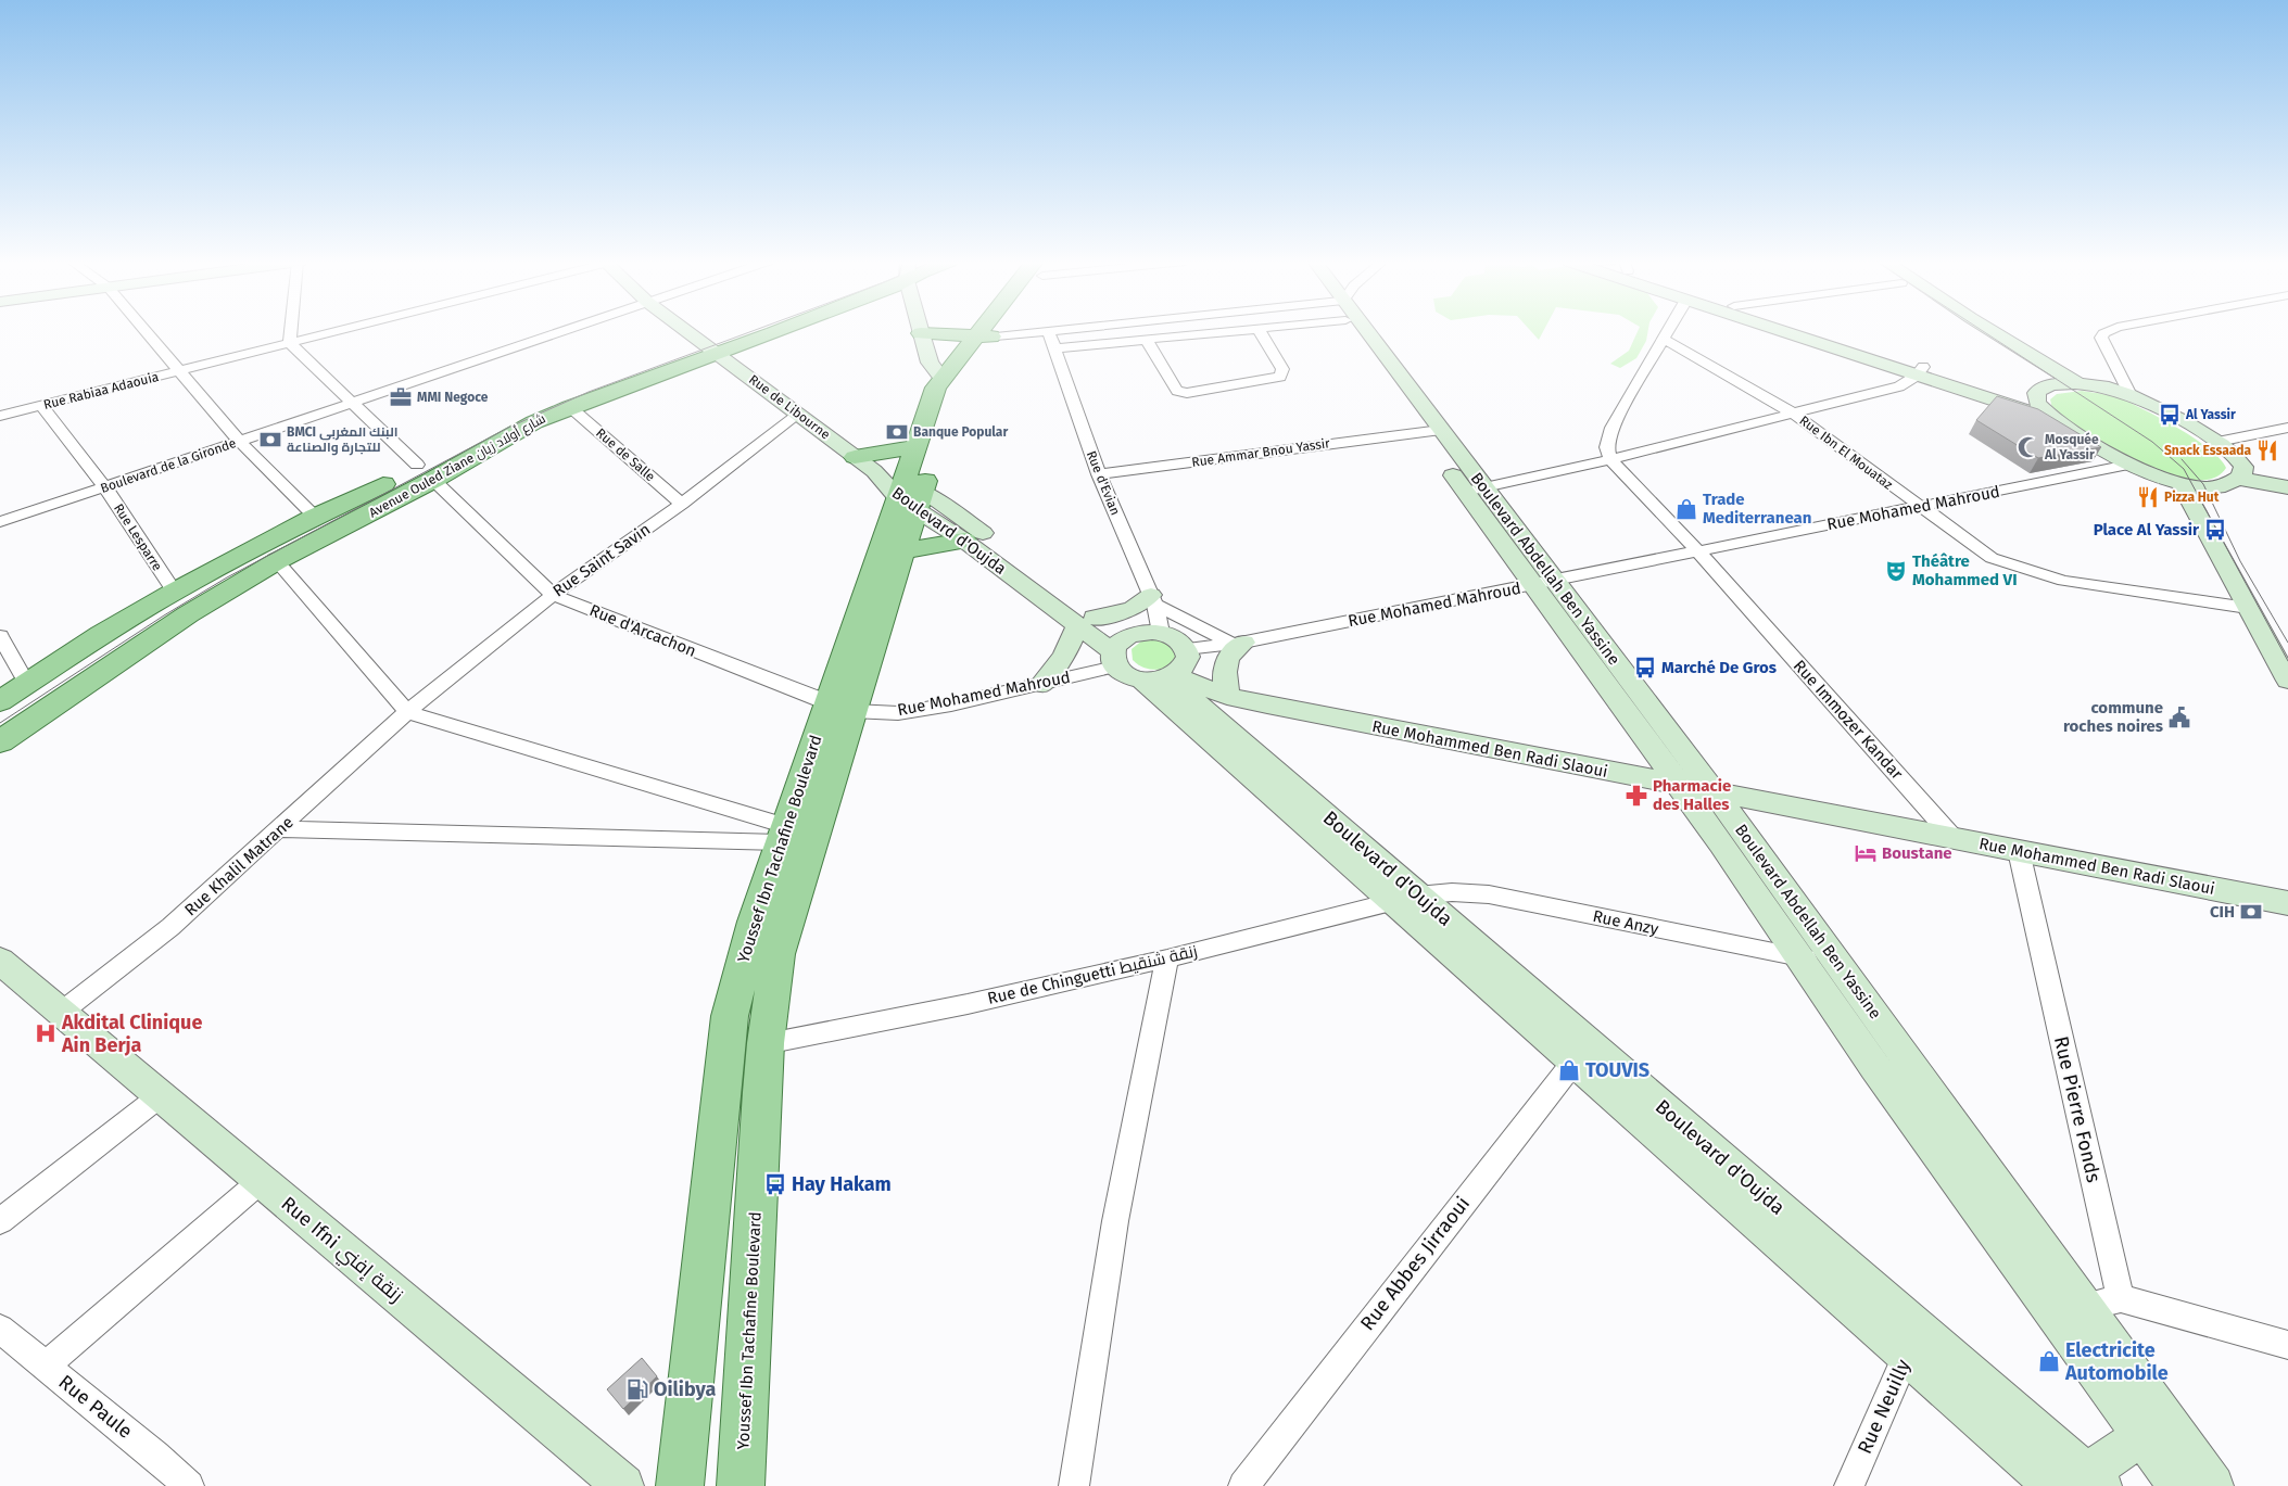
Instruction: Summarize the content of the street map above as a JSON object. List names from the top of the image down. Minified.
{"streets":{"main road":["Avenue Ouled Ziane شارع أولاد زيان","Youssef Ibn Tachafine Boulevard"],"street":["Rue Rabiaa Adaouia","Rue de Libourne","Rue Ammar Bnou Yassir","Rue Ibn El Mouataz","Rue de Salle","Boulevard de la Gironde","Rue d'Evian","Rue Mohamed Mahroud","Boulevard d'Oujda","Rue Lesparre","Rue Saint Savin","Boulevard Abdellah Ben Yassine","Rue d'Arcachon","Rue Immozer Kandar","Rue Mohammed Ben Radi Slaoui","Rue Khalil Matrane","Rue Anzy","Rue de Chinguetti زنقة شنقيط","Rue Pierre Fonds","Rue Ifni زنقة إفني","Rue Abbes Jirraoui","Rue Paule","Rue Neuilly"]},"crossings":[["Rue Rabiaa Adaouia","Rue Lesparre"],["Rue Rabiaa Adaouia","Rue d'Arcachon"],["Rue de Libourne","Avenue Ouled Ziane شارع أولاد زيان"],["Rue de Libourne","Boulevard d'Oujda"],["Rue de Libourne","Rue Saint Savin"],["Rue Ammar Bnou Yassir","Rue d'Evian"],["Rue Ammar Bnou Yassir","Boulevard Abdellah Ben Yassine"],["Rue Ibn El Mouataz","Rue Mohamed Mahroud"],["Rue de Salle","Avenue Ouled Ziane شارع أولاد زيان"],["Rue de Salle","Rue Saint Savin"],["Boulevard de la Gironde","Rue Lesparre"],["Boulevard de la Gironde","Rue d'Arcachon"],["Avenue Ouled Ziane شارع أولاد زيان","Rue Lesparre"],["Avenue Ouled Ziane شارع أولاد زيان","Rue d'Arcachon"],["Rue Mohamed Mahroud","Boulevard d'Oujda"],["Rue Mohamed Mahroud","Boulevard Abdellah Ben Yassine"],["Rue Mohamed Mahroud","Rue d'Arcachon"],["Rue Mohamed Mahroud","Rue Immozer Kandar"],["Rue Mohamed Mahroud","Rue Mohammed Ben Radi Slaoui"],["Rue Mohamed Mahroud","Youssef Ibn Tachafine Boulevard"],["Boulevard d'Oujda","Rue Mohammed Ben Radi Slaoui"],["Boulevard d'Oujda","Youssef Ibn Tachafine Boulevard"],["Boulevard d'Oujda","Rue Anzy"],["Boulevard d'Oujda","Rue de Chinguetti زنقة شنقيط"],["Boulevard d'Oujda","Rue Abbes Jirraoui"],["Boulevard d'Oujda","Rue Neuilly"],["Rue Saint Savin","Rue d'Arcachon"],["Rue Saint Savin","Rue Khalil Matrane"],["Boulevard Abdellah Ben Yassine","Rue Mohammed Ben Radi Slaoui"],["Boulevard Abdellah Ben Yassine","Rue Anzy"],["Rue d'Arcachon","Youssef Ibn Tachafine Boulevard"],["Rue Immozer Kandar","Rue Mohammed Ben Radi Slaoui"],["Rue Mohammed Ben Radi Slaoui","Rue Pierre Fonds"],["Youssef Ibn Tachafine Boulevard","Rue de Chinguetti زنقة شنقيط"],["Rue Khalil Matrane","Rue Ifni زنقة إفني"],["Rue Anzy","Rue de Chinguetti زنقة شنقيط"]],"places":{"office":["MMI Negoce"],"bus stop":["Al Yassir","Place Al Yassir","Marché De Gros","Hay Hakam"],"bank":["Banque Popular","BMCI البنك المغربي للتجارة والصناعة","CIH"],"mosque":["Mosquée Al Yassir"],"restaurant":["Snack Essaada","Pizza Hut"],"shop":["Trade Mediterranean","TOUVIS","Electricite Automobile"],"theatre":["Théâtre Mohammed VI"],"public building":["commune roches noires"],"pharmacy":["Pharmacie des Halles"],"hotel":["Boustane"],"hospital":["Akdital Clinique Ain Berja"],"fuel station":["Oilibya"]}}
